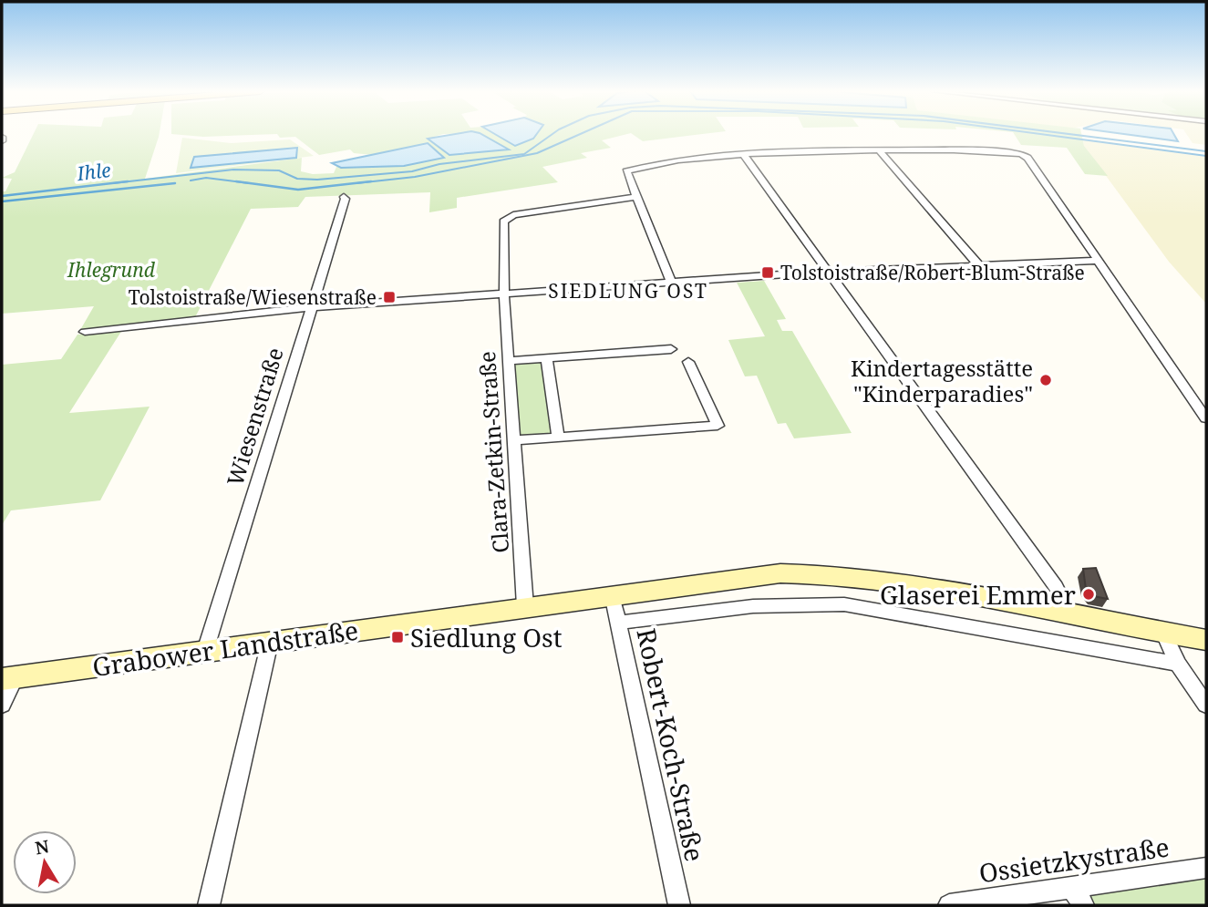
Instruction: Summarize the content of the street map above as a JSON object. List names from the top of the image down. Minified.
{"streets":{"main road":["Grabower Landstraße"],"street":["Wiesenstraße","Clara-Zetkin-Straße","Robert-Koch-Straße","Ossietzkystraße"]},"crossings":[["Wiesenstraße","Grabower Landstraße"],["Clara-Zetkin-Straße","Grabower Landstraße"],["Grabower Landstraße","Robert-Koch-Straße"]],"districts":["SIEDLUNG OST"],"water":["Ihle"],"parks":["Ihlegrund"],"places":{"transit":["Tolstoistraße/Robert-Blum-Straße","Tolstoistraße/Wiesenstraße","Siedlung Ost"],"other":["Kindertagesstätte \"Kinderparadies\"","Glaserei Emmer"]},"north":"top"}
